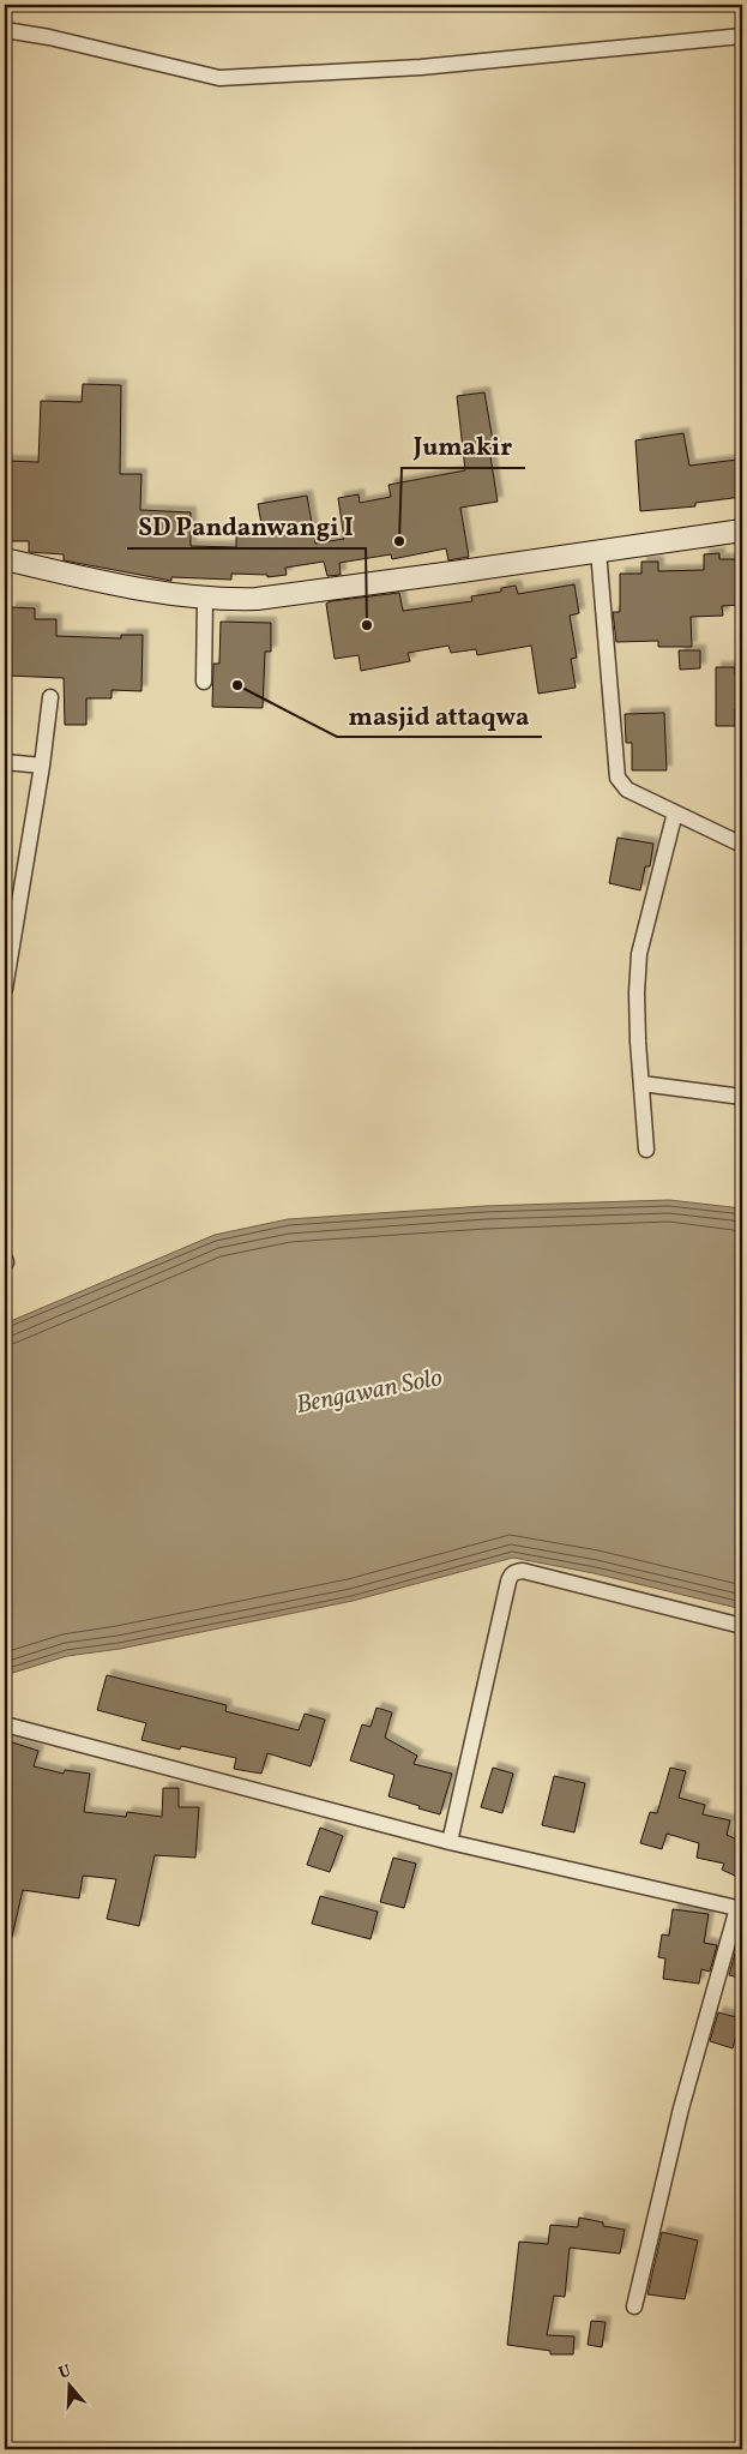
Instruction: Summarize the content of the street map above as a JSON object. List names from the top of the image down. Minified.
{"water":["Bengawan Solo"],"places":["Jumakir","SD Pandanwangi I","masjid attaqwa"],"north":"top"}
